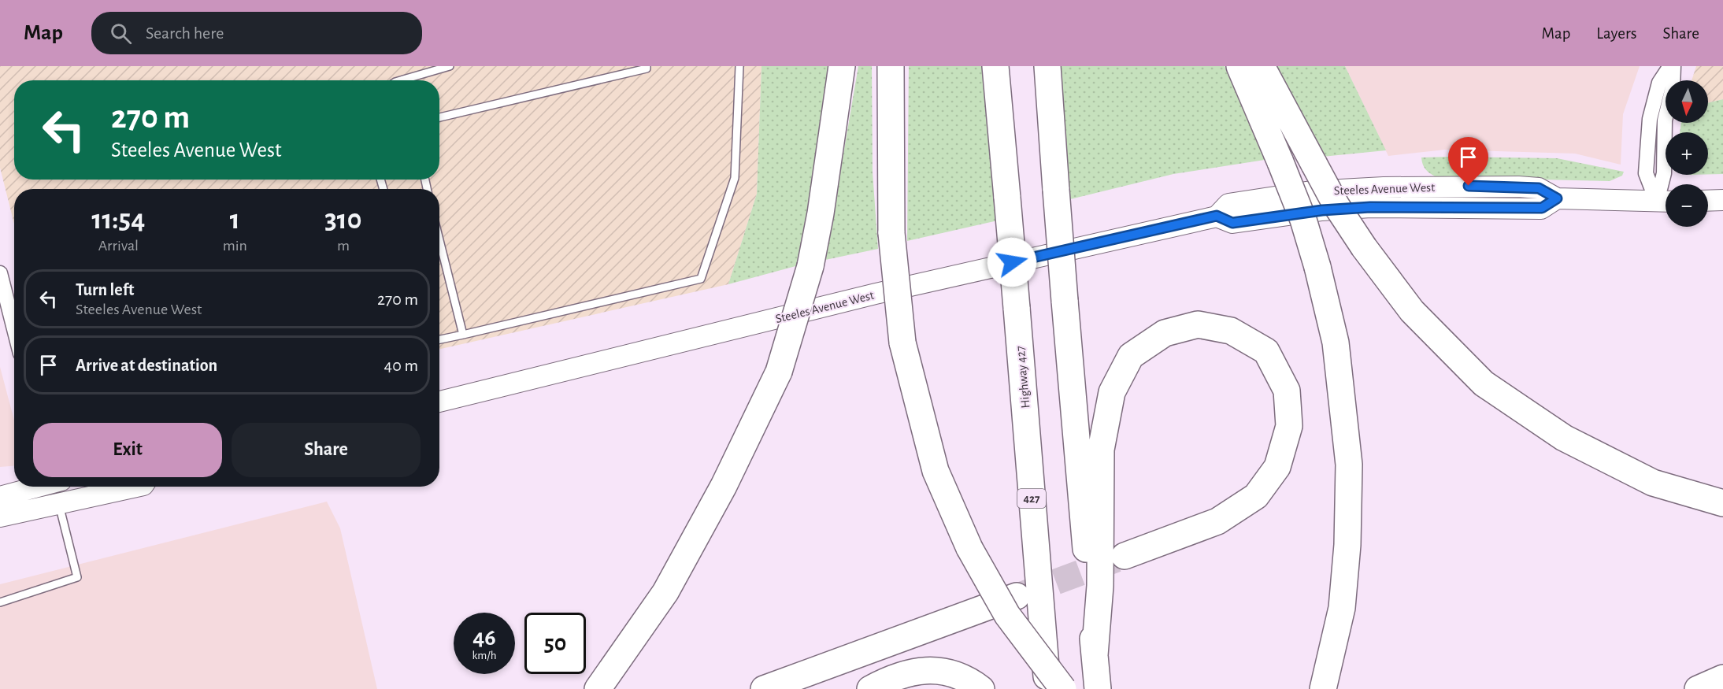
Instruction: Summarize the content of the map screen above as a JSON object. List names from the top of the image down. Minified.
{"streets":{"highway":["Highway 427","427"],"main road":["Steeles Avenue West"]},"north":"bottom","page":{"header":"Map","search":"Search here","nav":["Map","Layers","Share"],"map_buttons":["+","−"],"turn":["270 m","Steeles Avenue West"],"eta":["11:54","Arrival","1","min","310","m"],"list":[{"name":"Turn left","note":"Steeles Avenue West","value":"270 m"},{"name":"Arrive at destination","value":"40 m"}],"buttons":["Exit","Share"],"speed":"46 km/h","limit":"50"}}
